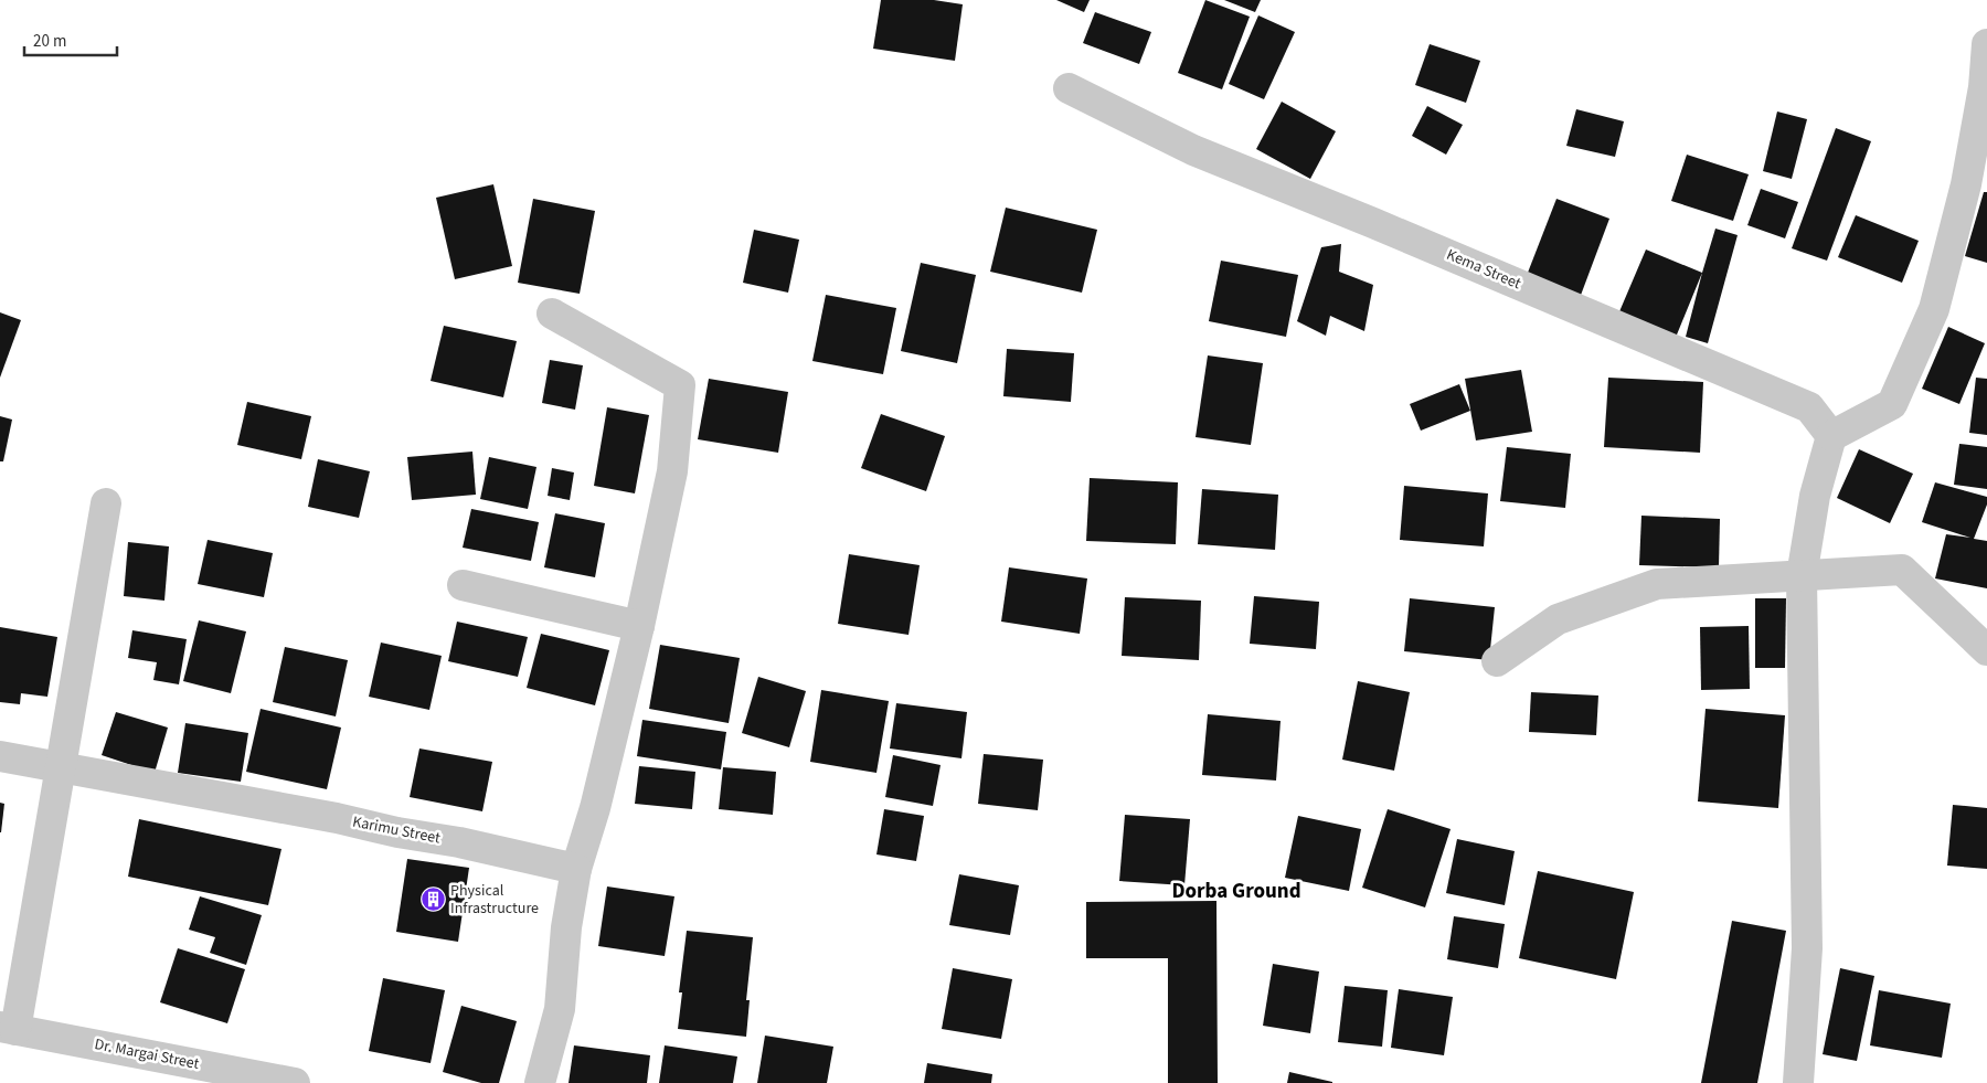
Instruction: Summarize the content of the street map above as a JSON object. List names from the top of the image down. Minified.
{"streets":{"street":["Kema Street","Karimu Street","Dr. Margai Street"]},"districts":["Dorba Ground"],"places":{"building":["Physical Infrastructure"]},"scale_bar":"20 m"}
